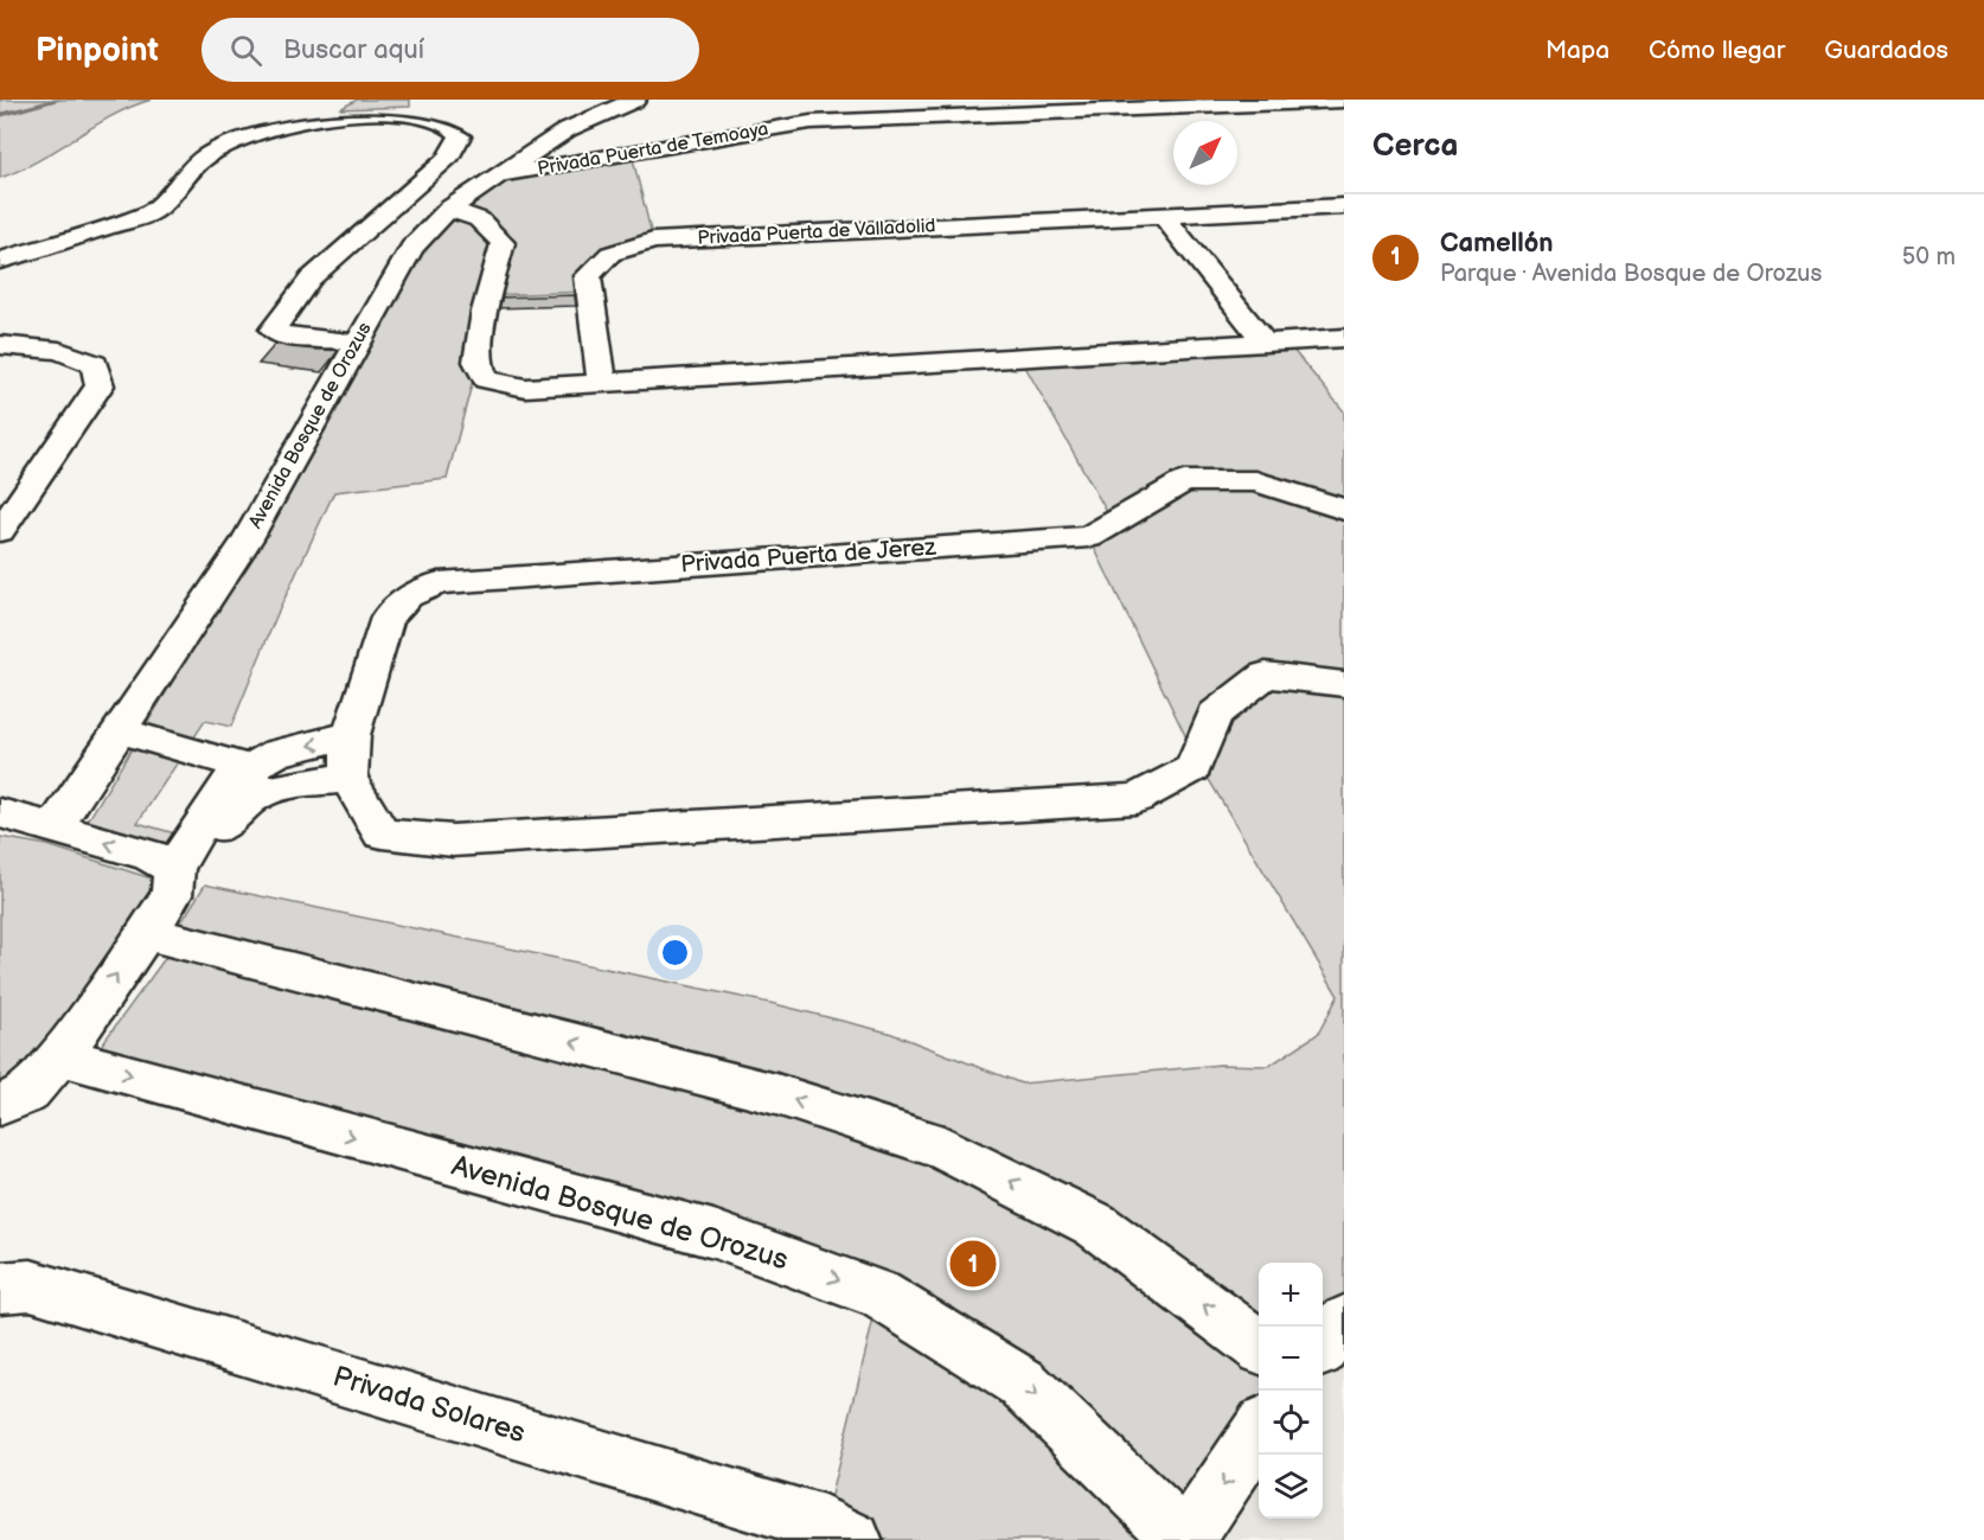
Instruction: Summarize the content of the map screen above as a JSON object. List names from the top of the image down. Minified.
{"streets":{"street":["Privada Puerta de Temoaya","Privada Puerta de Valladolid","Avenida Bosque de Orozus","Privada Puerta de Jerez","Privada Solares"]},"crossings":[["Privada Puerta de Temoaya","Avenida Bosque de Orozus"]],"north":"top right","page":{"header":"Pinpoint","search":"Buscar aquí","nav":["Mapa","Cómo llegar","Guardados"],"heading":"Cerca","list":[{"mark":"1","name":"Camellón","note":"Parque · Avenida Bosque de Orozus","value":"50 m"}],"pins":"1","map_buttons":["+","−"]}}
